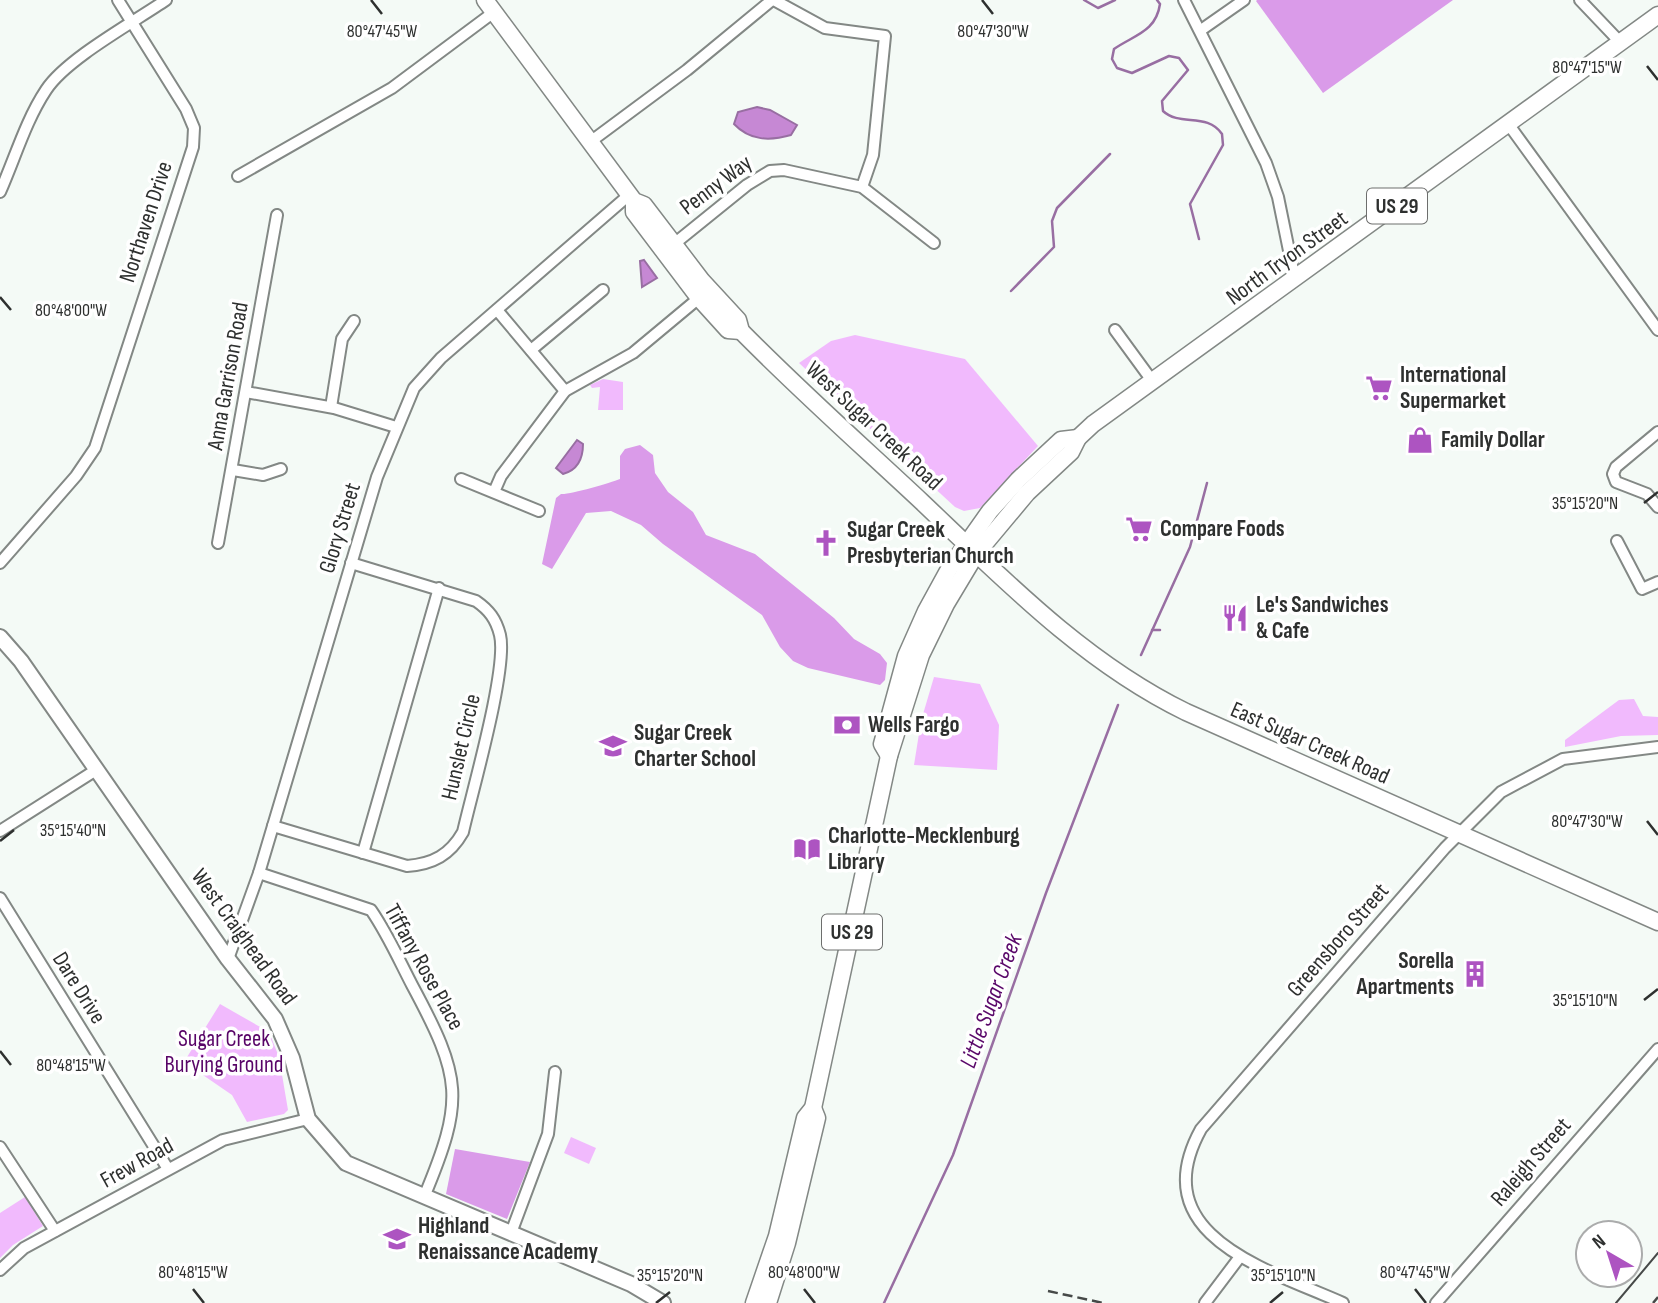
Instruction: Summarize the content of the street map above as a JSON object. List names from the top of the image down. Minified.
{"streets":{"main road":["US 29","North Tryon Street","West Sugar Creek Road","East Sugar Creek Road"],"street":["Penny Way","Northaven Drive","Anna Garrison Road","Glory Street","Hunslet Circle","West Craighead Road","Greensboro Street","Tiffany Rose Place","Dare Drive","Raleigh Street","Frew Road"]},"crossings":[["Penny Way","West Sugar Creek Road"],["North Tryon Street","West Sugar Creek Road"],["North Tryon Street","East Sugar Creek Road"],["West Sugar Creek Road","Glory Street"],["West Sugar Creek Road","East Sugar Creek Road"],["Glory Street","Hunslet Circle"],["Glory Street","West Craighead Road"],["Glory Street","Tiffany Rose Place"],["East Sugar Creek Road","Greensboro Street"],["West Craighead Road","Tiffany Rose Place"],["West Craighead Road","Frew Road"],["Dare Drive","Frew Road"]],"water":["Little Sugar Creek"],"parks":["Sugar Creek Burying Ground"],"places":{"supermarket":["International Supermarket","Compare Foods"],"shop":["Family Dollar"],"church":["Sugar Creek Presbyterian Church"],"restaurant":["Le's Sandwiches & Cafe"],"bank":["Wells Fargo"],"school or university":["Sugar Creek Charter School","Highland Renaissance Academy"],"library":["Charlotte-Mecklenburg Library"],"building":["Sorella Apartments"]},"north":"top left","coordinates":["80°47'45\"W","80°47'30\"W","80°47'15\"W","80°48'00\"W","35°15'20\"N","35°15'40\"N","35°15'10\"N","80°48'15\"W"]}
